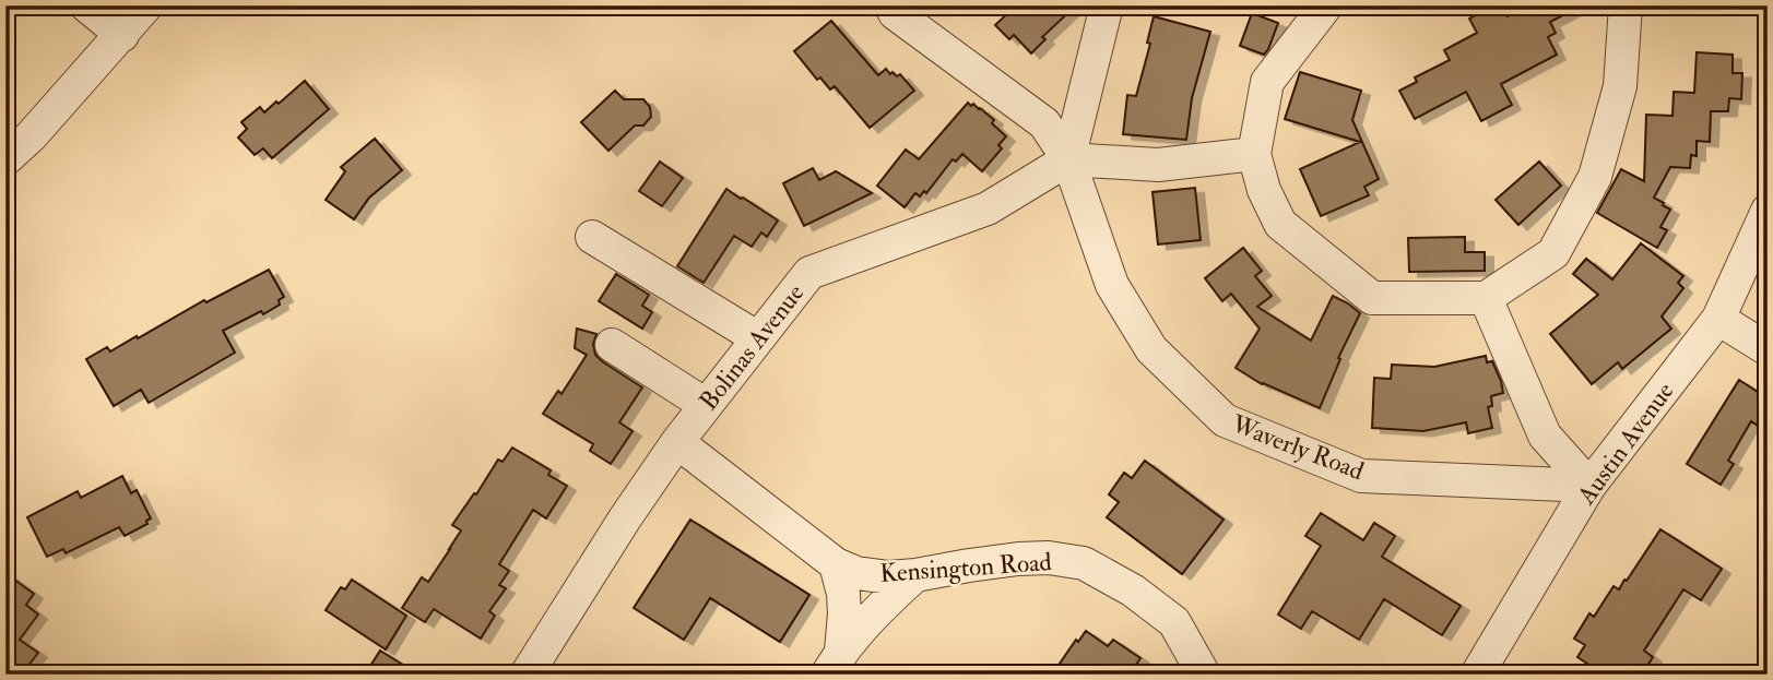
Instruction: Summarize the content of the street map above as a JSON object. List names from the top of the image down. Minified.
{"streets":{"street":["Bolinas Avenue","Austin Avenue","Waverly Road","Kensington Road"]},"crossings":[["Bolinas Avenue","Waverly Road"],["Bolinas Avenue","Kensington Road"],["Austin Avenue","Waverly Road"]]}
